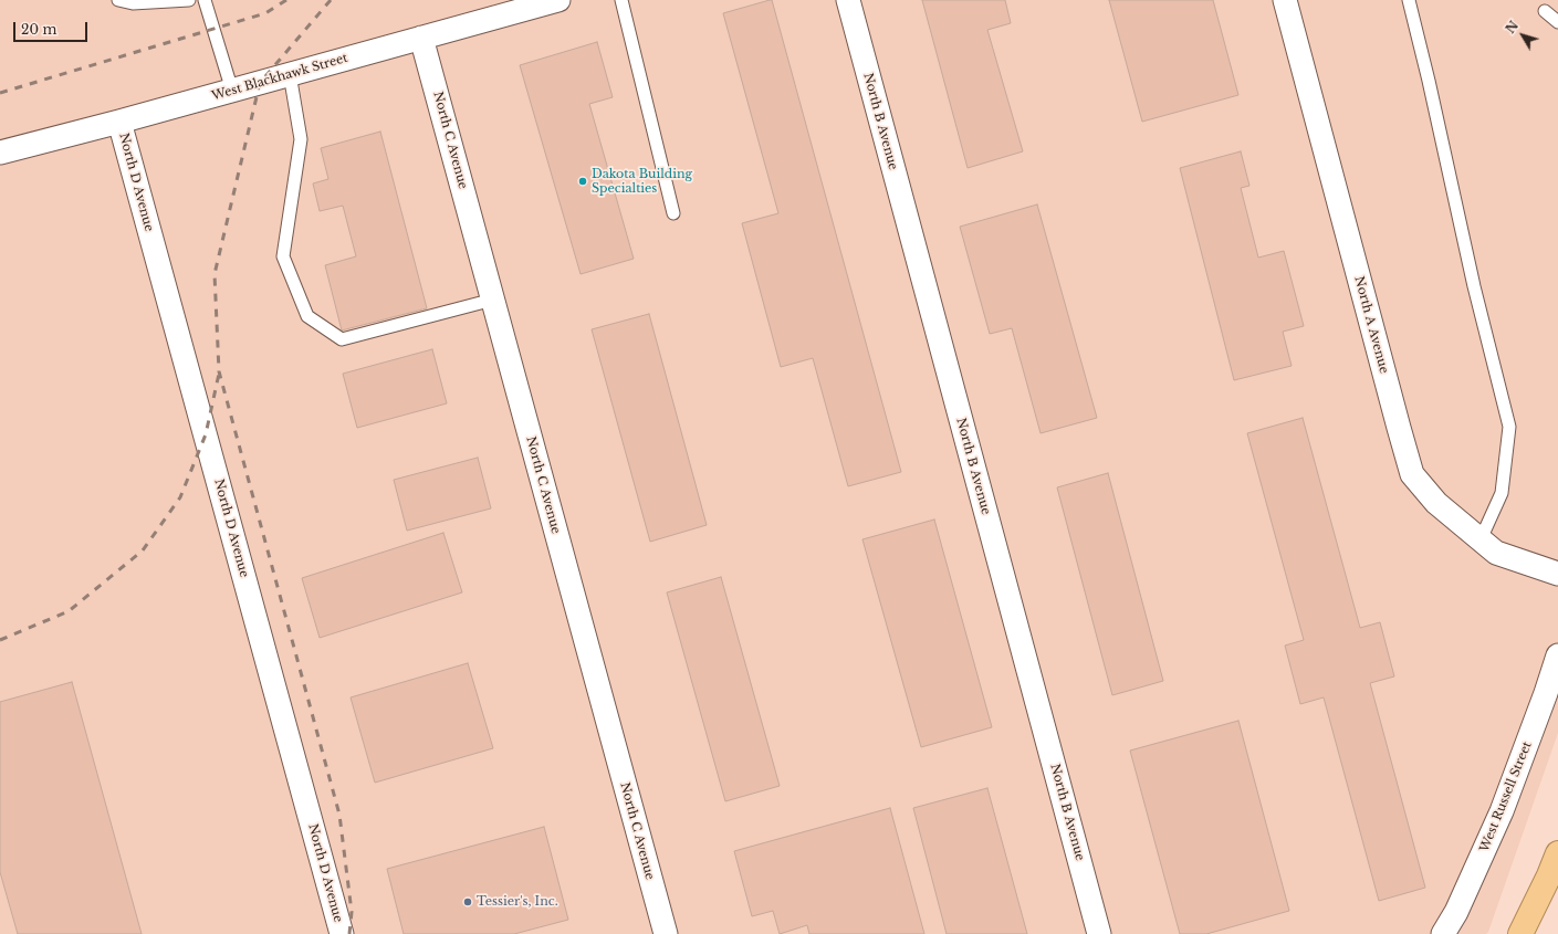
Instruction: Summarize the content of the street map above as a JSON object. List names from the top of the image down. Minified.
{"streets":{"street":["West Blackhawk Street","North B Avenue","North C Avenue","North D Avenue","North A Avenue","West Russell Street"]},"crossings":[["West Blackhawk Street","North C Avenue"],["West Blackhawk Street","North D Avenue"]],"places":["Dakota Building Specialties","Tessier's, Inc."],"scale_bar":"20 m","north":"top left"}
